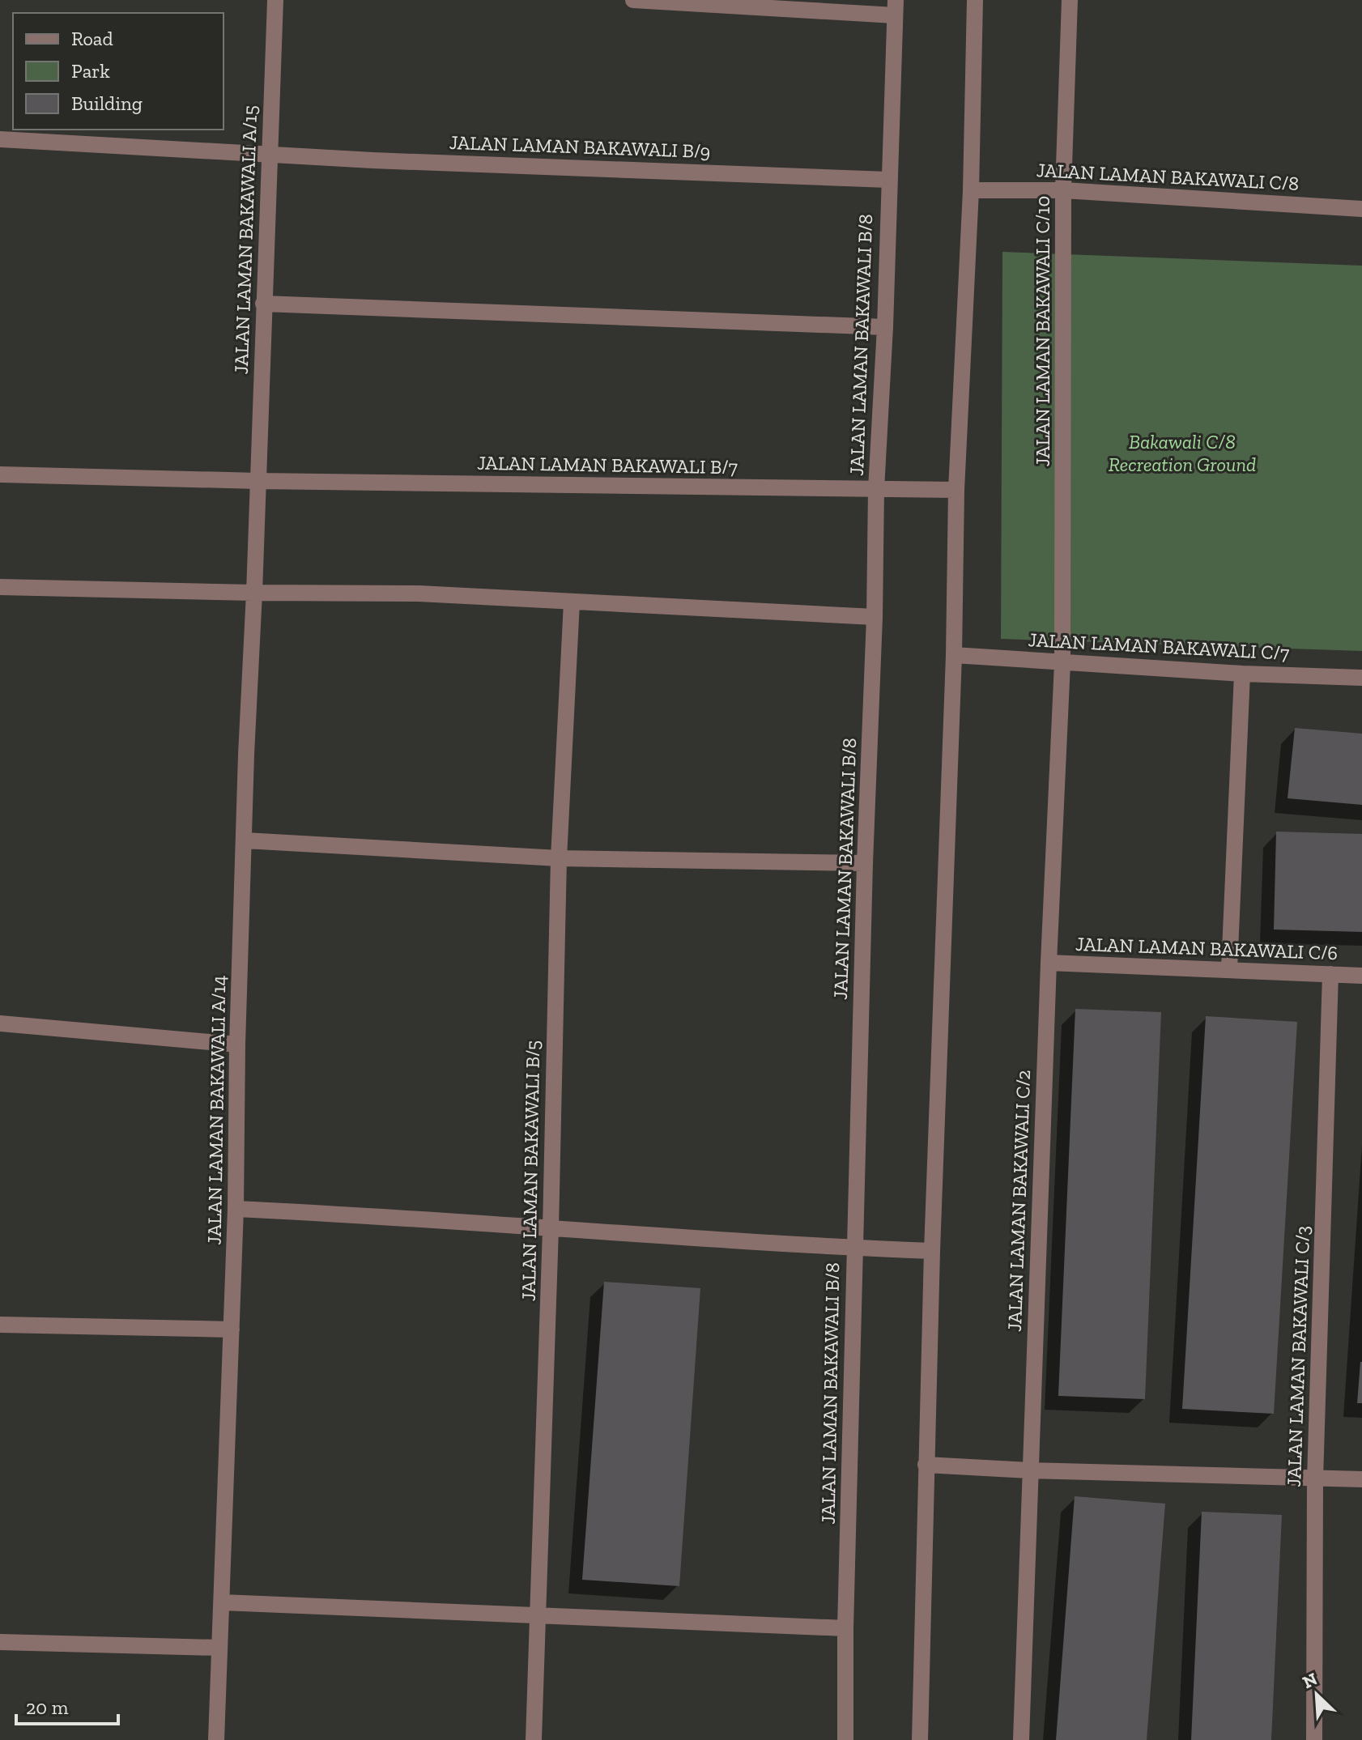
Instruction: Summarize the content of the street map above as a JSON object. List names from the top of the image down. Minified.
{"streets":{"street":["JALAN LAMAN BAKAWALI B/9","JALAN LAMAN BAKAWALI C/8","JALAN LAMAN BAKAWALI A/15","JALAN LAMAN BAKAWALI C/10","JALAN LAMAN BAKAWALI B/8","JALAN LAMAN BAKAWALI B/7","JALAN LAMAN BAKAWALI C/7","JALAN LAMAN BAKAWALI C/6","JALAN LAMAN BAKAWALI A/14","JALAN LAMAN BAKAWALI B/5","JALAN LAMAN BAKAWALI C/2","JALAN LAMAN BAKAWALI C/3"]},"crossings":[["JALAN LAMAN BAKAWALI B/9","JALAN LAMAN BAKAWALI A/15"],["JALAN LAMAN BAKAWALI B/9","JALAN LAMAN BAKAWALI B/8"],["JALAN LAMAN BAKAWALI C/8","JALAN LAMAN BAKAWALI C/10"],["JALAN LAMAN BAKAWALI A/15","JALAN LAMAN BAKAWALI B/7"],["JALAN LAMAN BAKAWALI A/15","JALAN LAMAN BAKAWALI A/14"],["JALAN LAMAN BAKAWALI C/10","JALAN LAMAN BAKAWALI C/7"],["JALAN LAMAN BAKAWALI C/10","JALAN LAMAN BAKAWALI C/2"],["JALAN LAMAN BAKAWALI B/8","JALAN LAMAN BAKAWALI B/7"],["JALAN LAMAN BAKAWALI B/7","JALAN LAMAN BAKAWALI A/14"],["JALAN LAMAN BAKAWALI C/7","JALAN LAMAN BAKAWALI C/2"],["JALAN LAMAN BAKAWALI C/6","JALAN LAMAN BAKAWALI C/2"],["JALAN LAMAN BAKAWALI C/6","JALAN LAMAN BAKAWALI C/3"]],"parks":["Bakawali C/8 Recreation Ground"],"legend":["Road","Park","Building"],"scale_bar":"20 m","north":"top left"}
